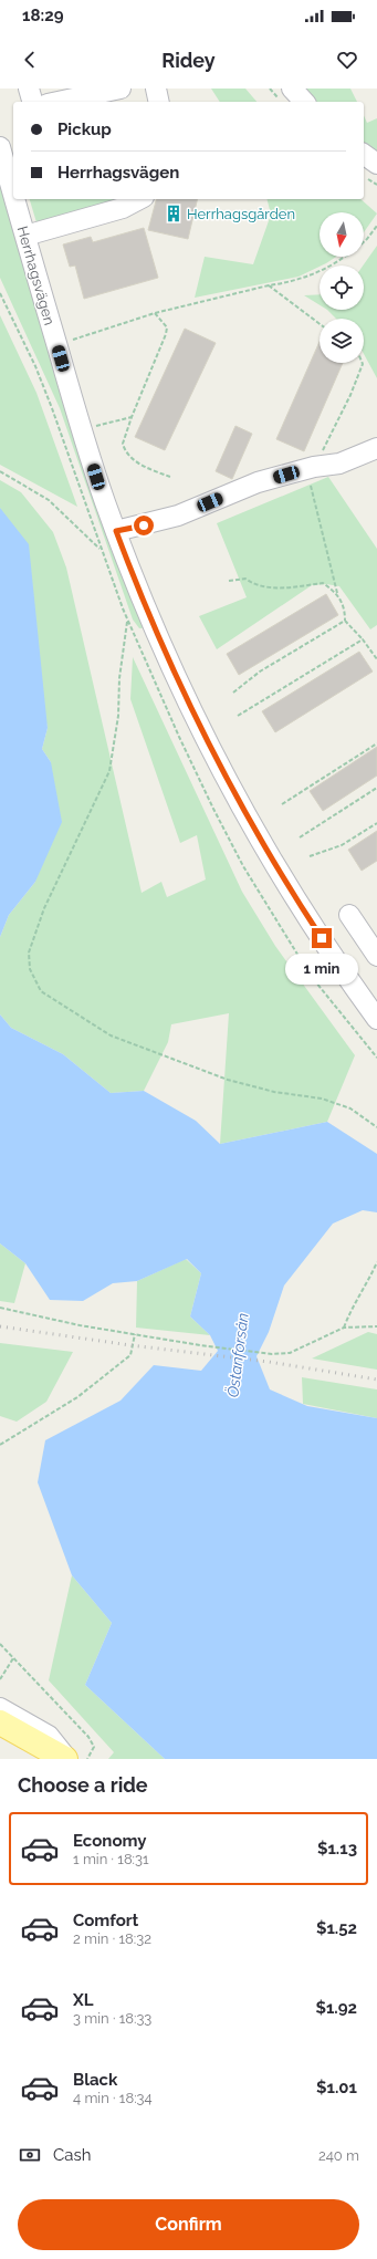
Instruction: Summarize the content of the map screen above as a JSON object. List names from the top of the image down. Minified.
{"streets":{"street":["Herrhagsvägen"]},"water":["Östanforsån"],"places":{"building":["Herrhagsgården"]},"north":"bottom","page":{"status":"18:29","header":"Ridey","banner":["Pickup","Herrhagsvägen"],"bubble":"1 min","heading":"Choose a ride","list":[{"name":"Economy","note":"1 min · 18:31","value":"$1.13"},{"name":"Comfort","note":"2 min · 18:32","value":"$1.52"},{"name":"XL","note":"3 min · 18:33","value":"$1.92"},{"name":"Black","note":"4 min · 18:34","value":"$1.01"}],"pay":["Cash","240 m"],"buttons":"Confirm"}}
